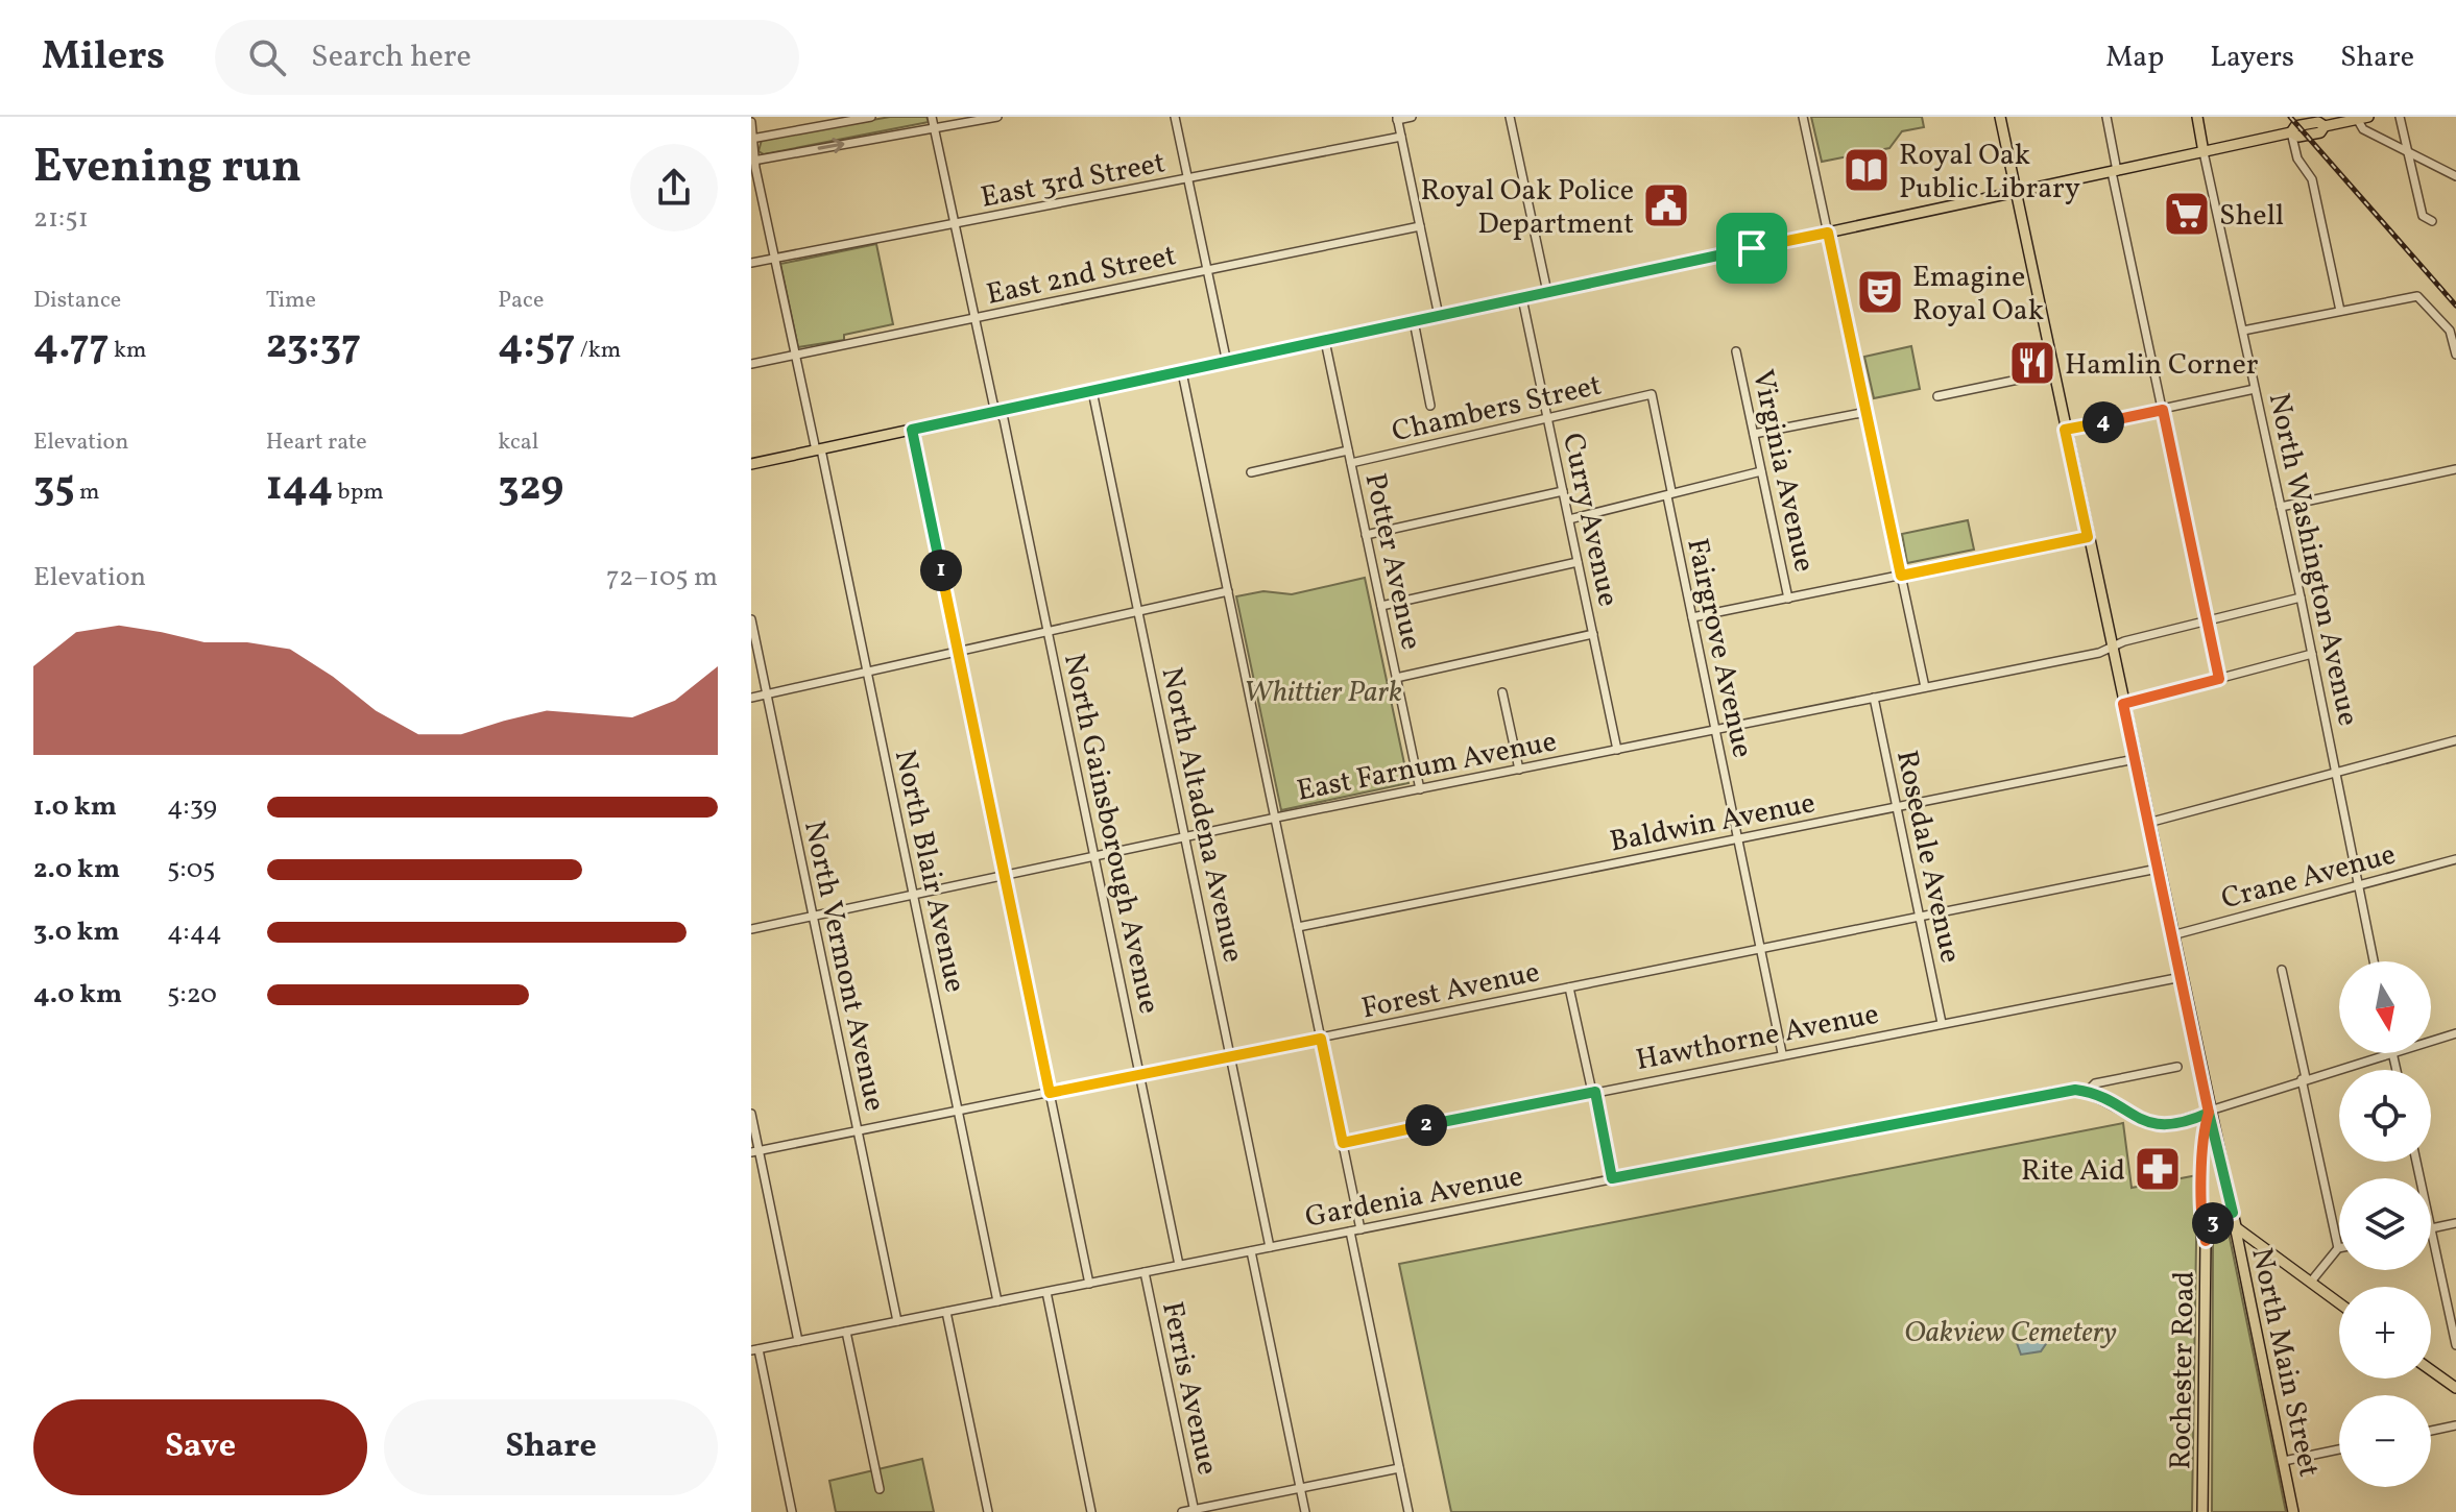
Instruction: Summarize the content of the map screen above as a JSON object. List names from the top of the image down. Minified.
{"streets":{"main road":["North Main Street","Rochester Road"],"street":["East 3rd Street","East 2nd Street","Chambers Street","Virginia Avenue","Curry Avenue","North Washington Avenue","Potter Avenue","Fairgrove Avenue","East Farnum Avenue","North Altadena Avenue","Baldwin Avenue","North Gainsborough Avenue","Rosedale Avenue","North Blair Avenue","Crane Avenue","North Vermont Avenue","Forest Avenue","Hawthorne Avenue","Gardenia Avenue","Ferris Avenue"]},"crossings":[["East 3rd Street","North Gainsborough Avenue"],["East 3rd Street","North Blair Avenue"],["East 2nd Street","North Gainsborough Avenue"],["East 2nd Street","North Blair Avenue"],["Chambers Street","Curry Avenue"],["Chambers Street","Potter Avenue"],["Chambers Street","Fairgrove Avenue"],["Curry Avenue","East Farnum Avenue"],["North Washington Avenue","East Farnum Avenue"],["North Washington Avenue","Crane Avenue"],["Potter Avenue","East Farnum Avenue"],["Fairgrove Avenue","East Farnum Avenue"],["Fairgrove Avenue","Baldwin Avenue"],["Fairgrove Avenue","Forest Avenue"],["Fairgrove Avenue","Hawthorne Avenue"],["East Farnum Avenue","North Altadena Avenue"],["East Farnum Avenue","North Gainsborough Avenue"],["East Farnum Avenue","Rosedale Avenue"],["East Farnum Avenue","North Blair Avenue"],["East Farnum Avenue","North Vermont Avenue"],["East Farnum Avenue","North Main Street"],["North Altadena Avenue","Forest Avenue"],["North Altadena Avenue","Gardenia Avenue"],["Baldwin Avenue","Rosedale Avenue"],["Baldwin Avenue","North Main Street"],["North Gainsborough Avenue","Forest Avenue"],["North Gainsborough Avenue","Gardenia Avenue"],["Rosedale Avenue","Forest Avenue"],["Rosedale Avenue","Hawthorne Avenue"],["North Blair Avenue","Forest Avenue"],["North Blair Avenue","Gardenia Avenue"],["Crane Avenue","North Main Street"],["North Vermont Avenue","Forest Avenue"],["North Vermont Avenue","Gardenia Avenue"],["Forest Avenue","North Main Street"],["Hawthorne Avenue","North Main Street"],["Gardenia Avenue","North Main Street"],["Gardenia Avenue","Ferris Avenue"],["North Main Street","Rochester Road"]],"parks":["Whittier Park","Oakview Cemetery"],"places":{"library":["Royal Oak Public Library"],"public building":["Royal Oak Police Department"],"supermarket":["Shell"],"theatre":["Emagine Royal Oak"],"restaurant":["Hamlin Corner"],"pharmacy":["Rite Aid"]},"north":"bottom","page":{"header":"Milers","search":"Search here","nav":["Map","Layers","Share"],"heading":["Evening run","21:51"],"stats":[["Distance","4.77 km"],["Time","23:37"],["Pace","4:57 /km"],["Elevation","35 m"],["Heart rate","144 bpm"],["kcal","329"]],"pins":["4","1","2","3"],"chart":["Elevation","72–105 m"],"list":[{"name":"1.0 km","note":"4:39"},{"name":"2.0 km","note":"5:05"},{"name":"3.0 km","note":"4:44"},{"name":"4.0 km","note":"5:20"}],"map_buttons":["+","−"],"buttons":["Save","Share"]}}
